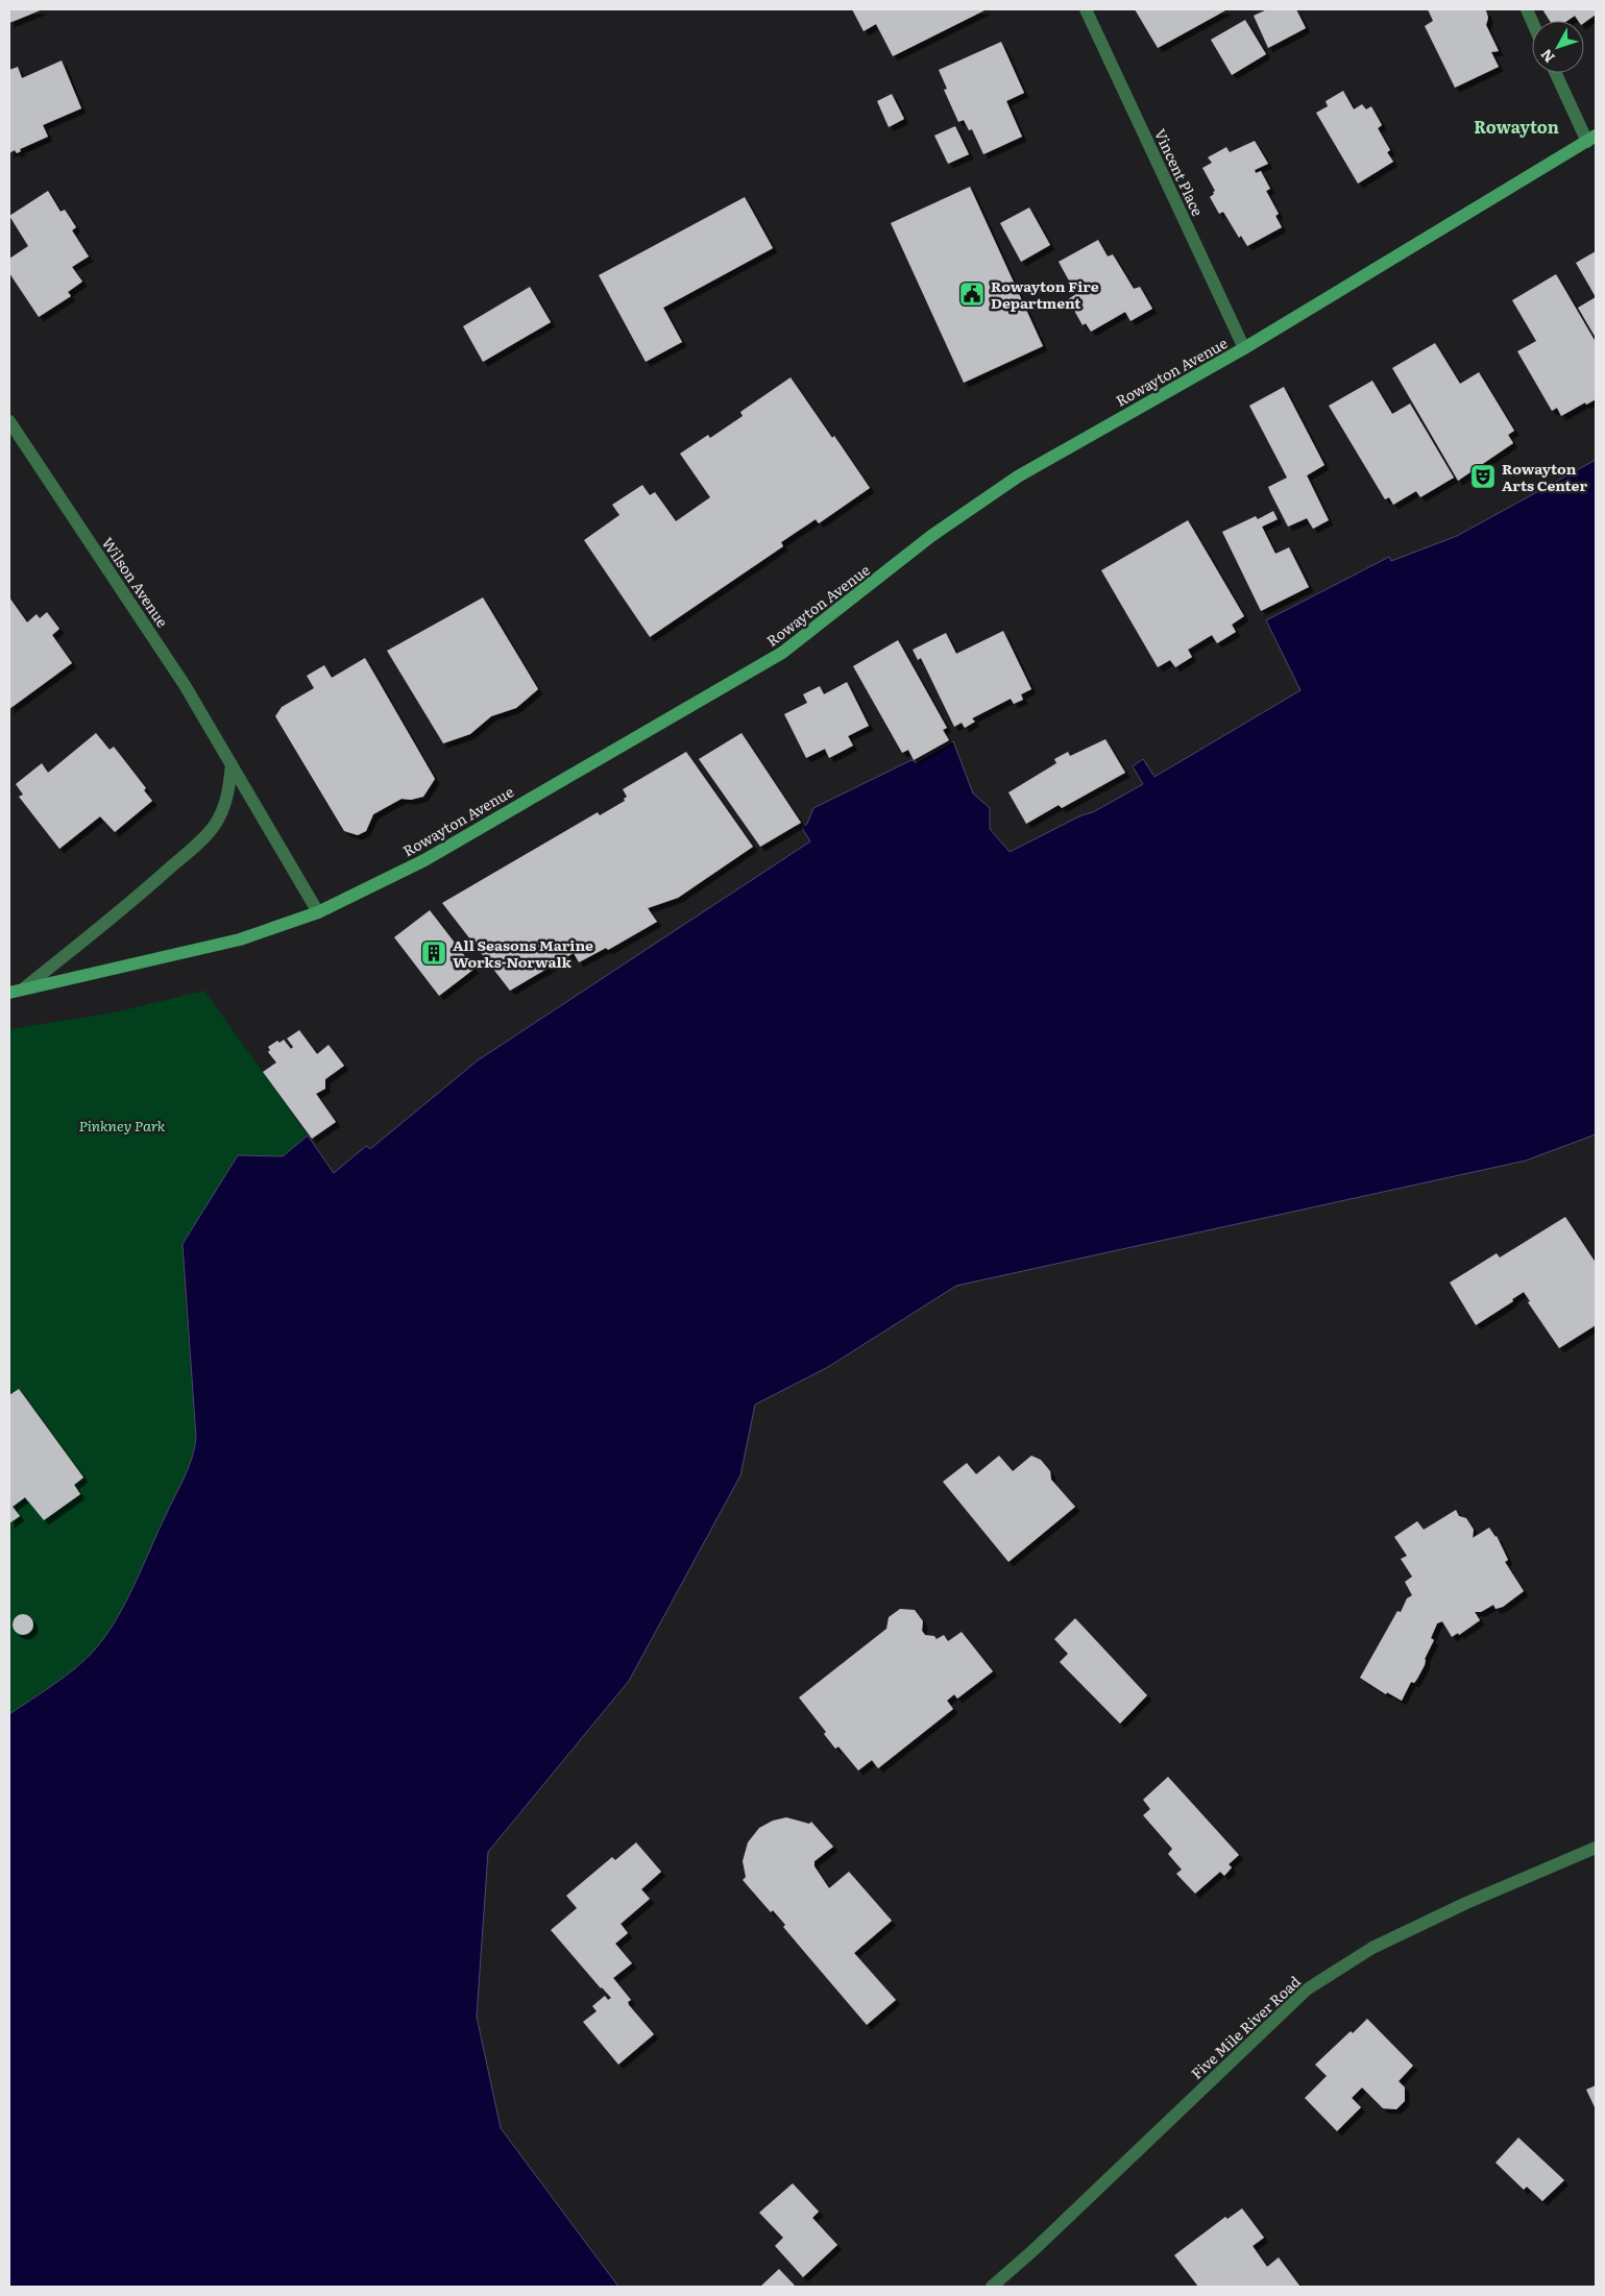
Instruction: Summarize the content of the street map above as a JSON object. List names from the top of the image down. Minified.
{"streets":{"main road":["Rowayton Avenue"],"street":["Vincent Place","Wilson Avenue","Five Mile River Road"]},"crossings":[["Vincent Place","Rowayton Avenue"],["Rowayton Avenue","Wilson Avenue"]],"districts":["Rowayton"],"parks":["Pinkney Park"],"places":{"public building":["Rowayton Fire Department"],"theatre":["Rowayton Arts Center"],"building":["All Seasons Marine Works-Norwalk"]},"north":"bottom left"}
